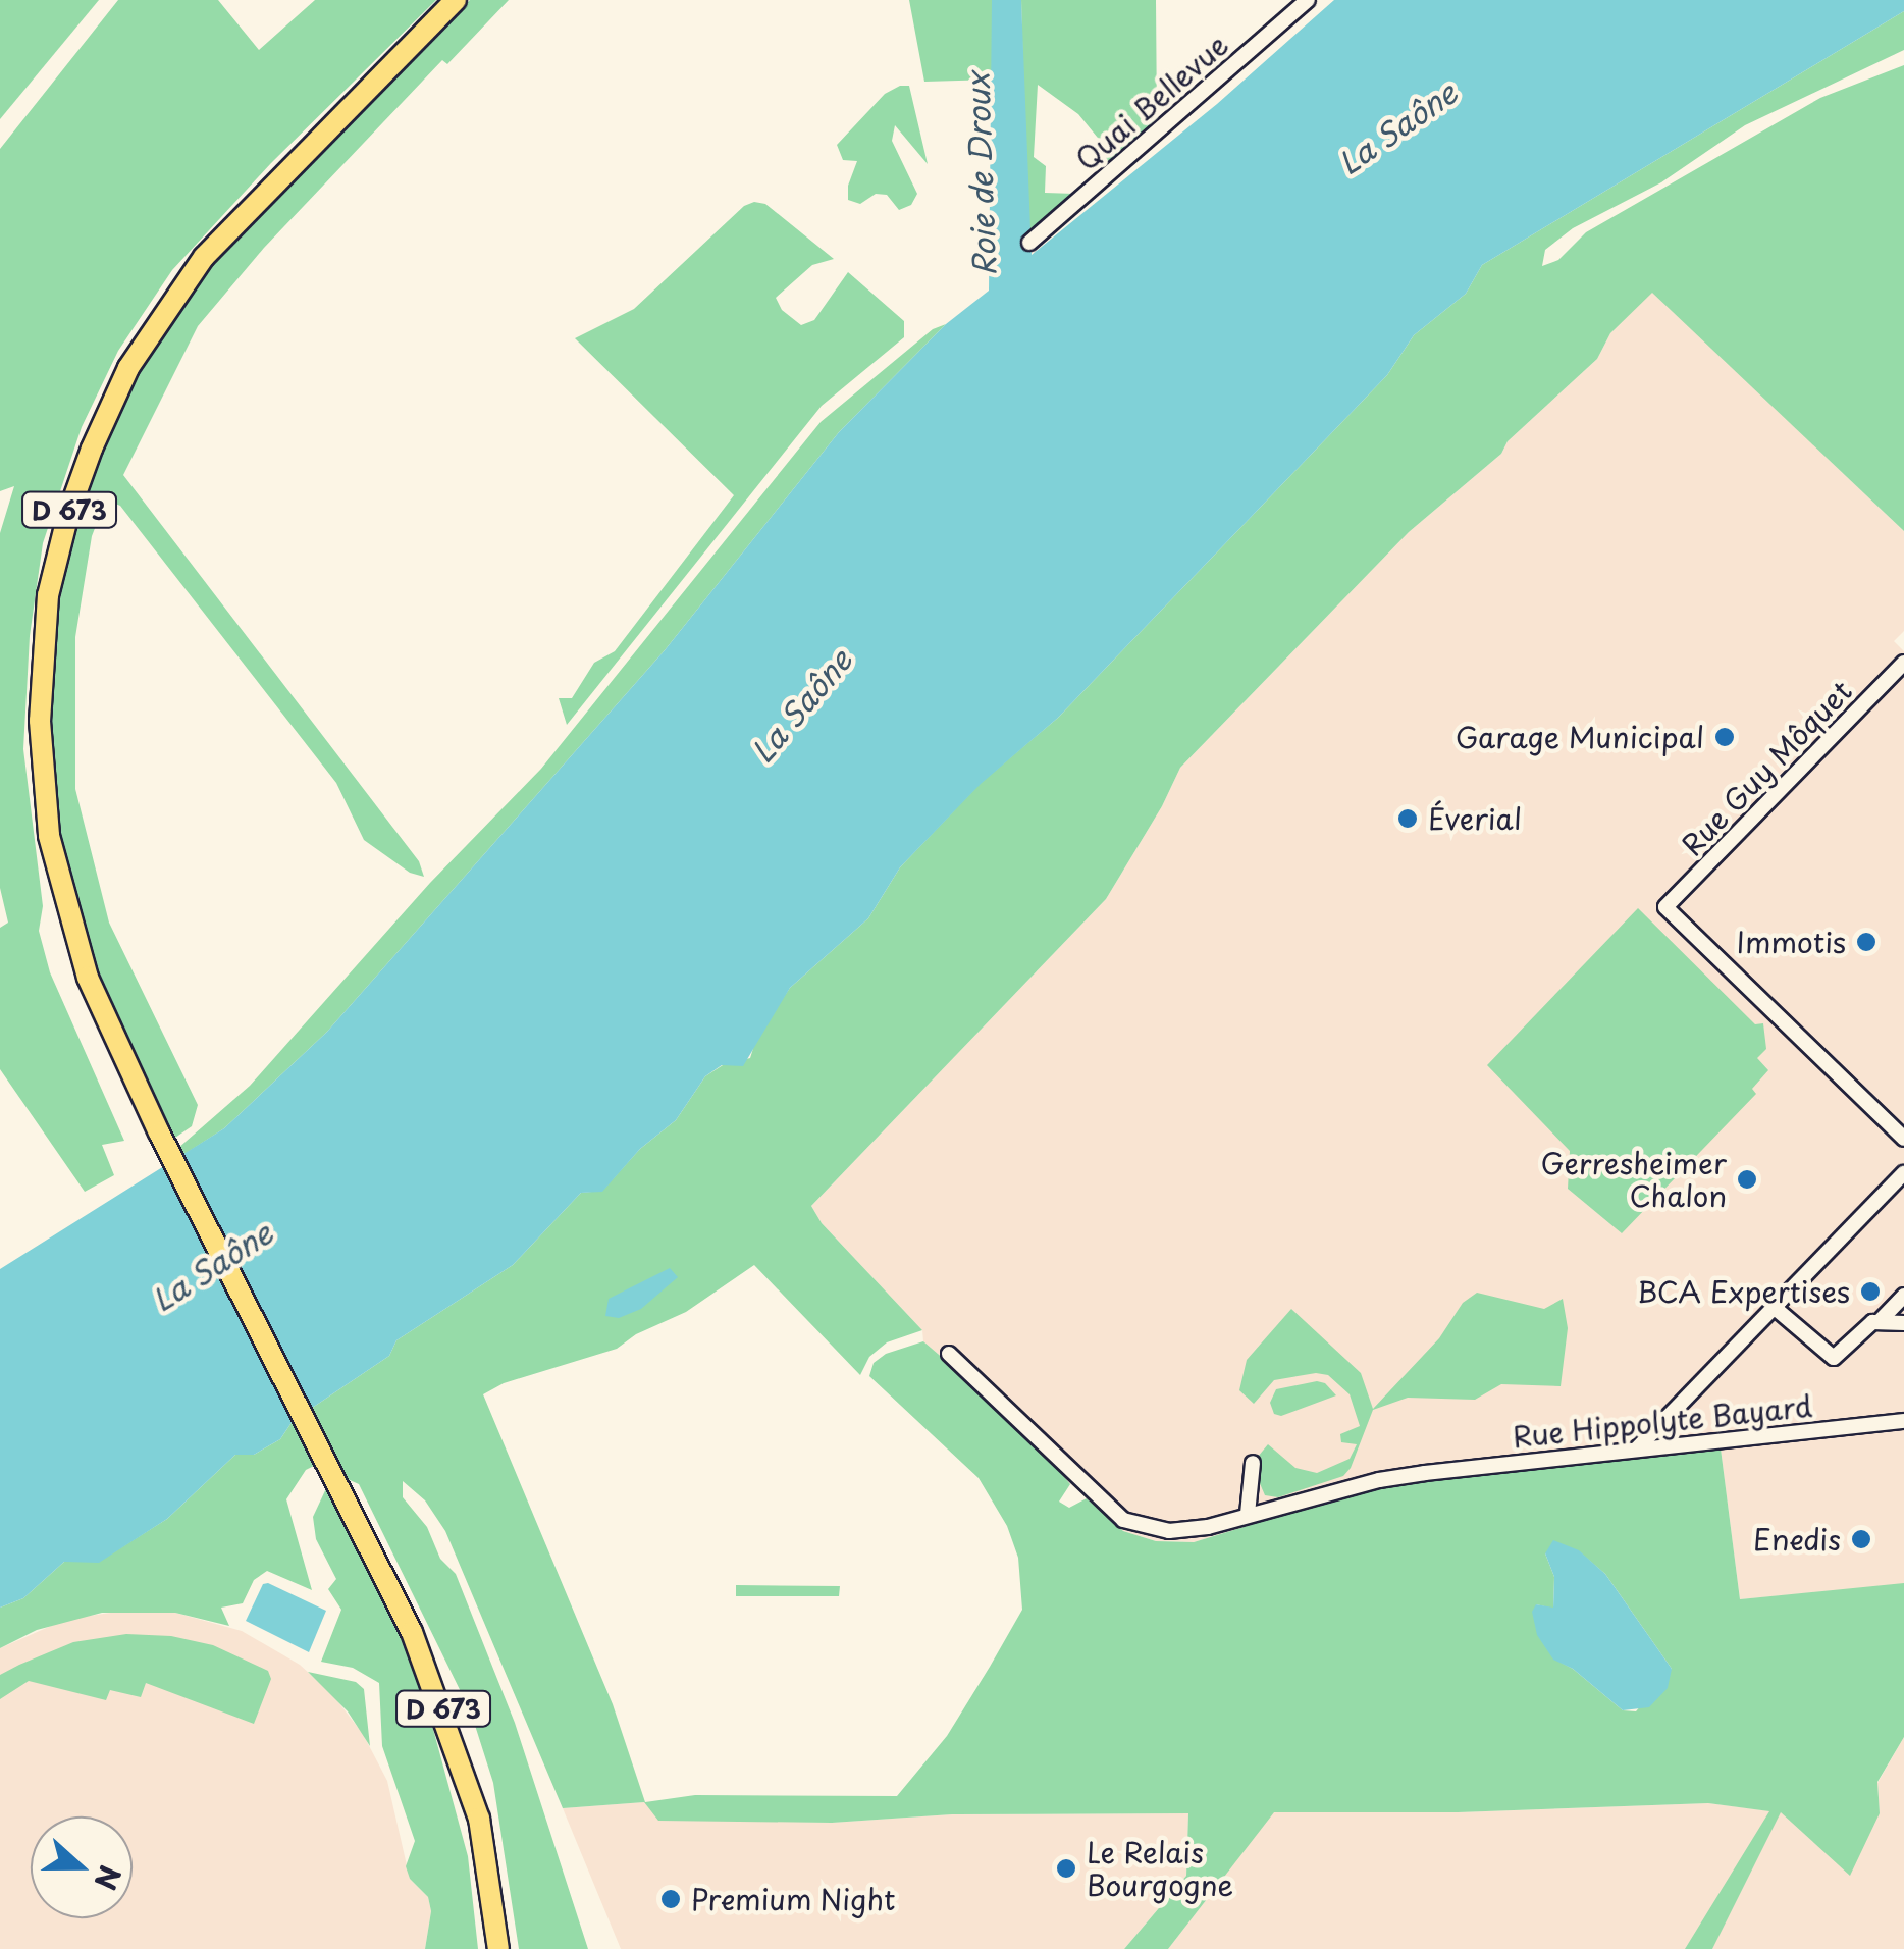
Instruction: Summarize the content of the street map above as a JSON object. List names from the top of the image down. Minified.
{"streets":{"main road":["D 673"],"street":["Quai Bellevue","Rue Guy Môquet","Rue Hippolyte Bayard"]},"water":["La Saône","Roie de Droux"],"places":["Garage Municipal","Éverial","Immotis","Gerresheimer Chalon","BCA Expertises","Enedis","Le Relais Bourgogne","Premium Night"],"north":"right"}
